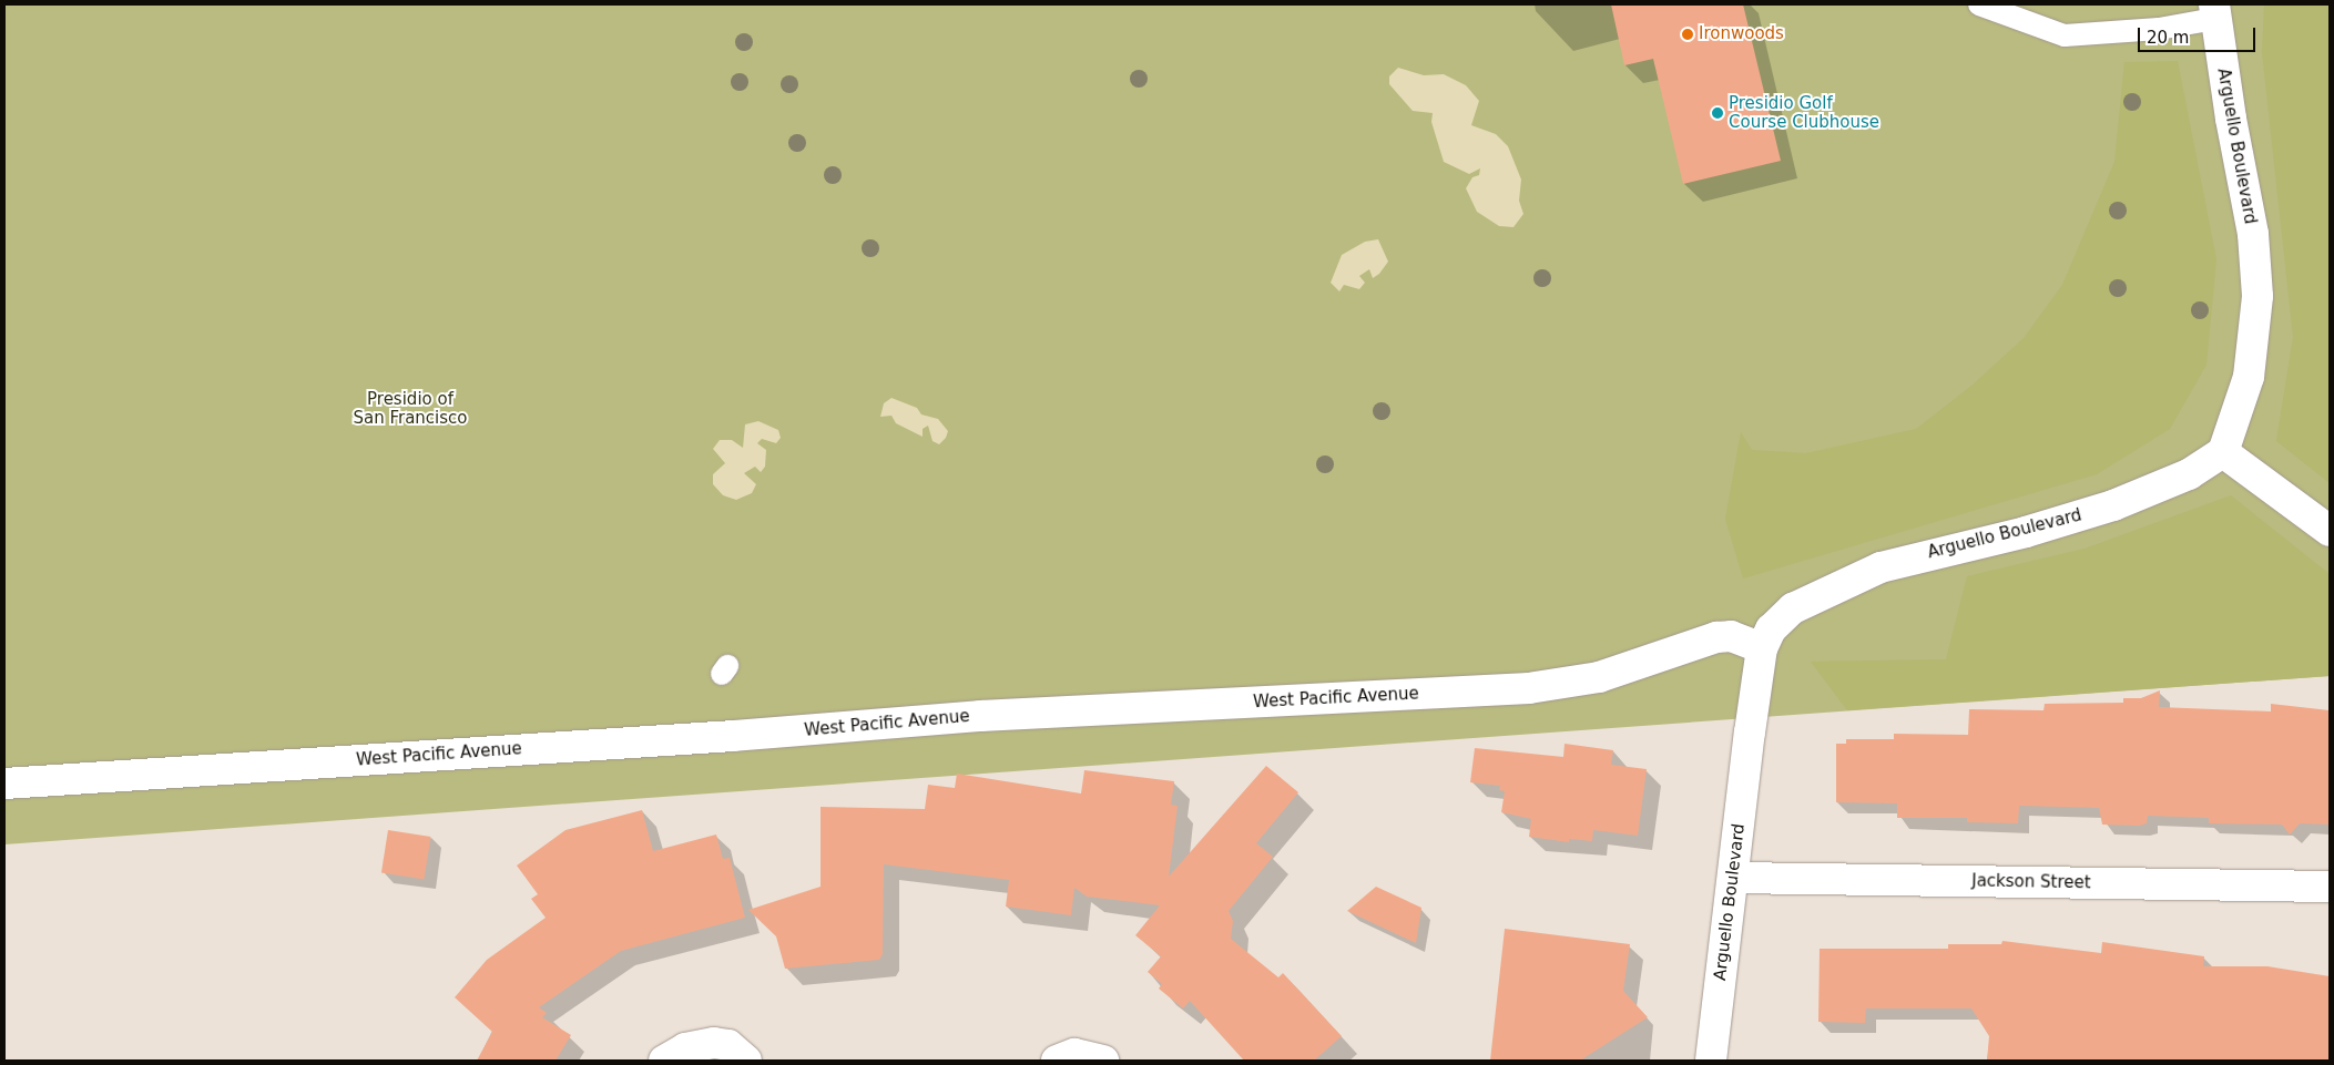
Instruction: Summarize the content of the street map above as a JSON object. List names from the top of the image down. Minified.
{"streets":{"street":["Arguello Boulevard","West Pacific Avenue","Jackson Street"]},"crossings":[["Arguello Boulevard","West Pacific Avenue"],["Arguello Boulevard","Jackson Street"]],"parks":["Presidio of San Francisco"],"places":["Ironwoods","Presidio Golf Course Clubhouse"],"scale_bar":"20 m"}
